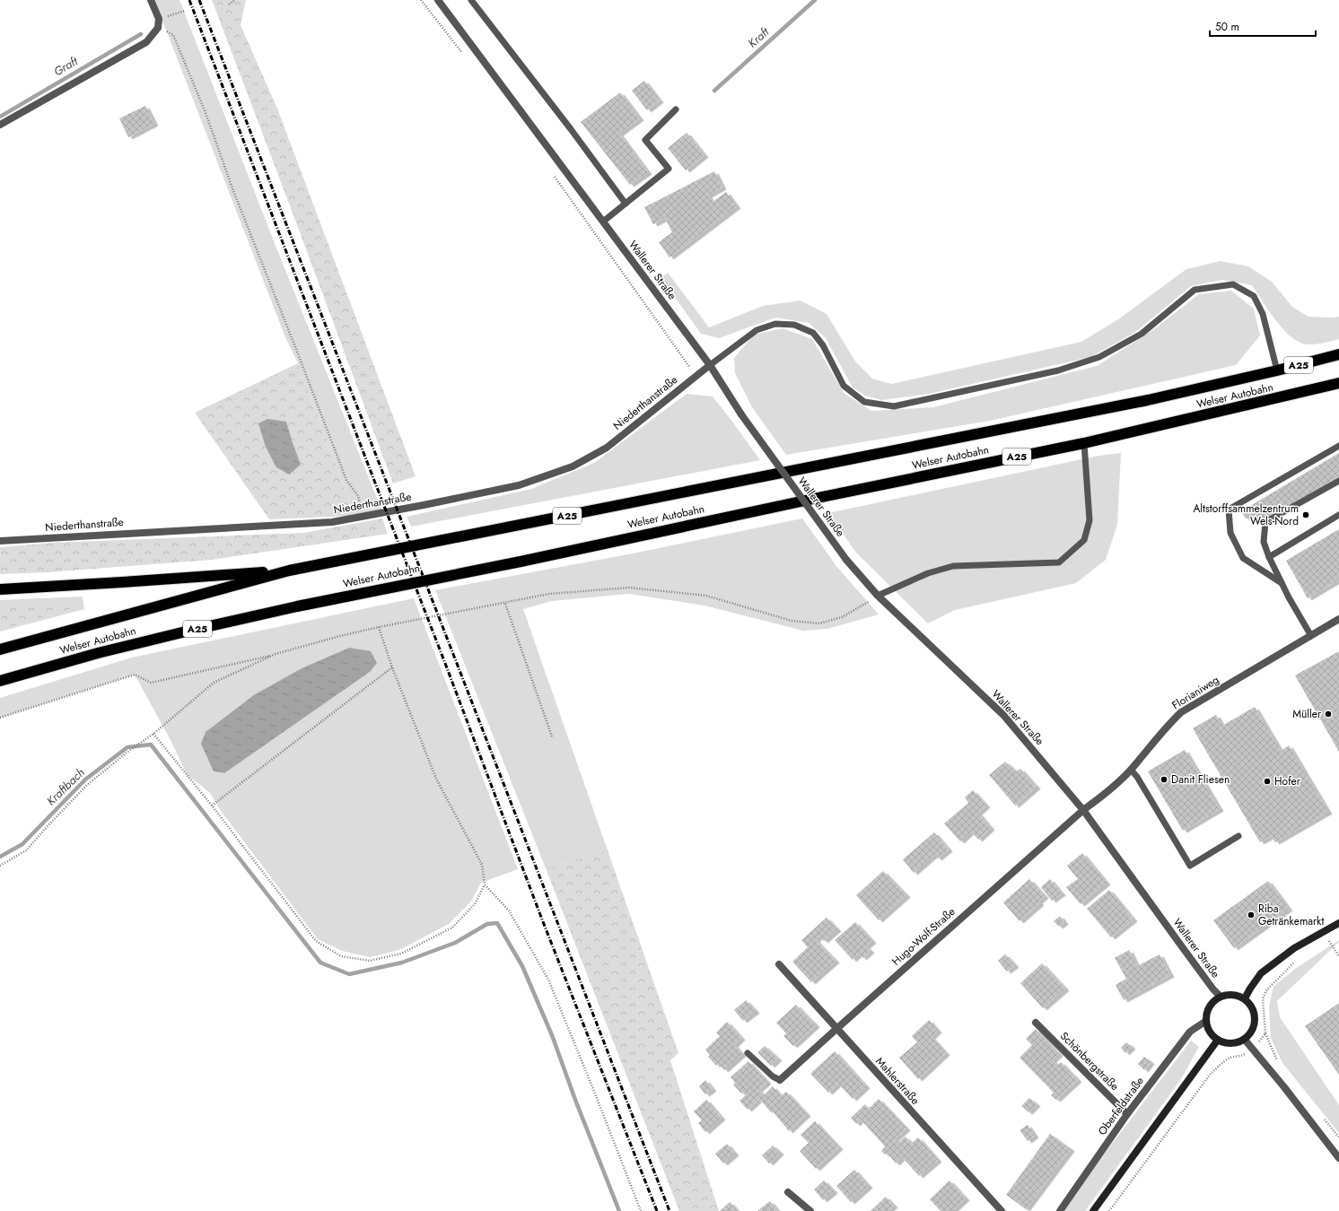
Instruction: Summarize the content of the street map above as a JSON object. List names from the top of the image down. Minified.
{"streets":{"highway":["A25","Welser Autobahn"],"street":["Wallerer Straße","Niederthanstraße","Florianiweg","Hugo-Wolf-Straße","Schönbergstraße","Mahlerstraße","Oberfeldstraße"]},"crossings":[["Wallerer Straße","Niederthanstraße"],["Wallerer Straße","Florianiweg"],["Wallerer Straße","Hugo-Wolf-Straße"],["Wallerer Straße","Oberfeldstraße"],["Florianiweg","Hugo-Wolf-Straße"],["Hugo-Wolf-Straße","Mahlerstraße"],["Schönbergstraße","Oberfeldstraße"]],"water":["Kraft","Graft","Kraftbach"],"places":["Altstorffsammelzentrum Wels-Nord","Müller","Danit Fliesen","Hofer","Riba Getränkemarkt"],"scale_bar":"50 m"}
